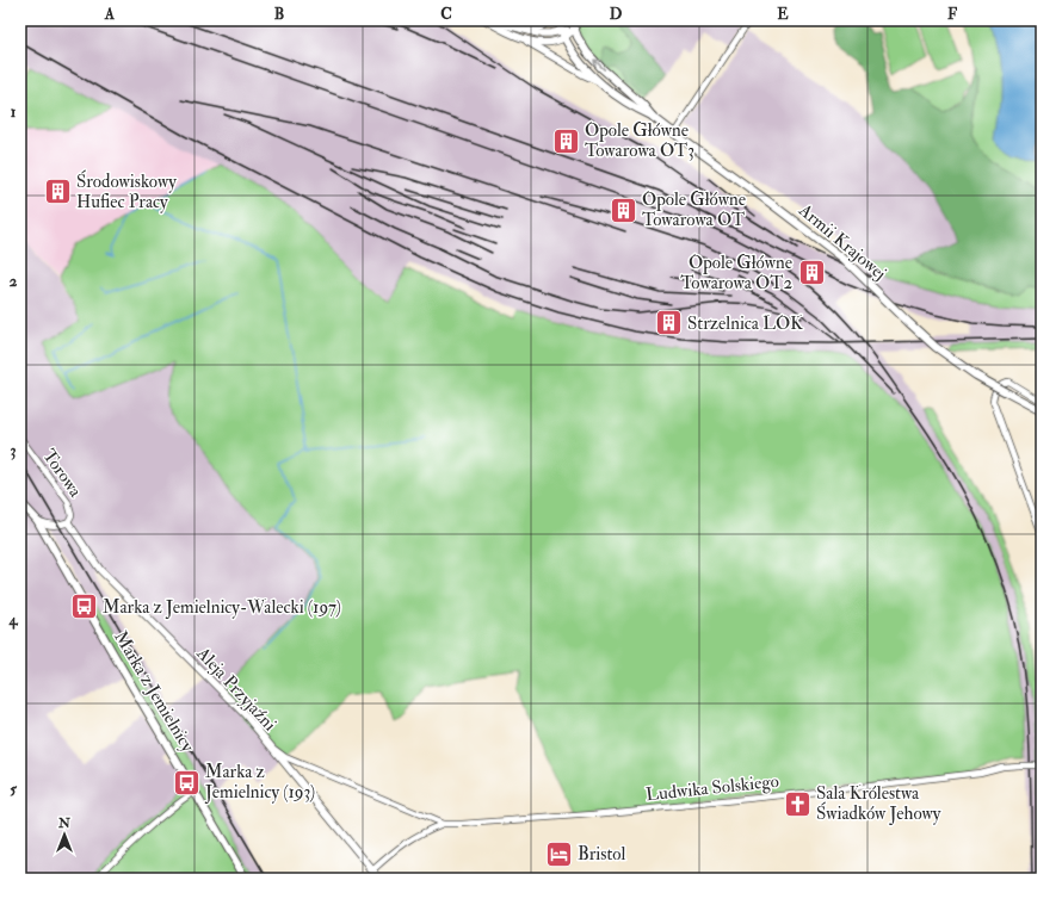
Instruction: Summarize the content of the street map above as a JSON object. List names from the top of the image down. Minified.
{"streets":{"main road":["Armii Krajowej","Marka z Jemielnicy"],"street":["Torowa","Aleja Przyjaźni","Ludwika Solskiego"]},"crossings":[["Torowa","Aleja Przyjaźni"],["Torowa","Marka z Jemielnicy"],["Aleja Przyjaźni","Ludwika Solskiego"]],"places":{"building":["Opole Główne Towarowa OT3","Środowiskowy Hufiec Pracy","Opole Główne Towarowa OT","Opole Główne Towarowa OT2","Strzelnica LOK"],"bus stop":["Marka z Jemielnicy-Walecki (197)","Marka z Jemielnicy (193)"],"church":["Sala Królestwa Świadków Jehowy"],"hotel":["Bristol"]},"north":"top","grid":{"columns":["A","B","C","D","E","F"],"rows":["1","2","3","4","5"]}}
